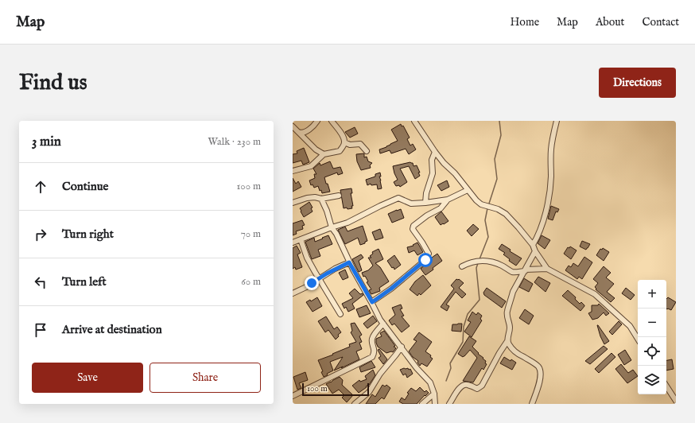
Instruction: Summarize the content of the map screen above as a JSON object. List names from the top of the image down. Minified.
{"scale_bar":"100 m","page":{"header":"Map","nav":["Home","Map","About","Contact"],"buttons":["Directions",["Save","Share"]],"title":"Find us","heading":["3 min","Walk · 230 m"],"list":[["Continue","100 m"],["Turn right","70 m"],["Turn left","60 m"],"Arrive at destination"],"map_buttons":["+","−"],"scale":"100 m"}}
